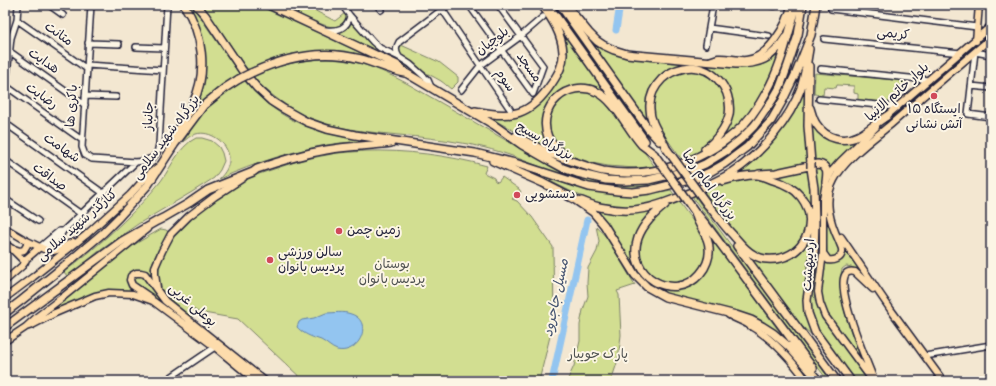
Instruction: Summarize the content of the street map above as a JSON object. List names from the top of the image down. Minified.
{"streets":{"highway":["بزرگراه شهید سلامی","بزرگراه بسیج","بزرگراه امام رضا"],"main road":["بلوار خاتم الانبیا","کنارگذر شهید سلامی","اردیبهشت","بوعلی غربی"],"street":["متانت","کریمی","بلوچیان","هدایت","مسجد","سوم","رضایت","باکری ها","جانباز","شهامت","صداقت"]},"crossings":[["متانت","باکری ها"],["کریمی","بلوار خاتم الانبیا"],["بلوچیان","مسجد"],["بلوچیان","سوم"],["هدایت","باکری ها"],["بلوار خاتم الانبیا","اردیبهشت"],["رضایت","باکری ها"],["باکری ها","جانباز"],["جانباز","شهامت"],["جانباز","صداقت"],["بزرگراه شهید سلامی","بزرگراه بسیج"],["بزرگراه شهید سلامی","کنارگذر شهید سلامی"]],"water":["مسیل جاجرود"],"parks":["بوستان پردیس بانوان","پارک جویبار"],"places":["ایستگاه ۱۵ آتش نشانی","دستشویی","زمین چمن","سالن ورزشی پردیس بانوان"]}
